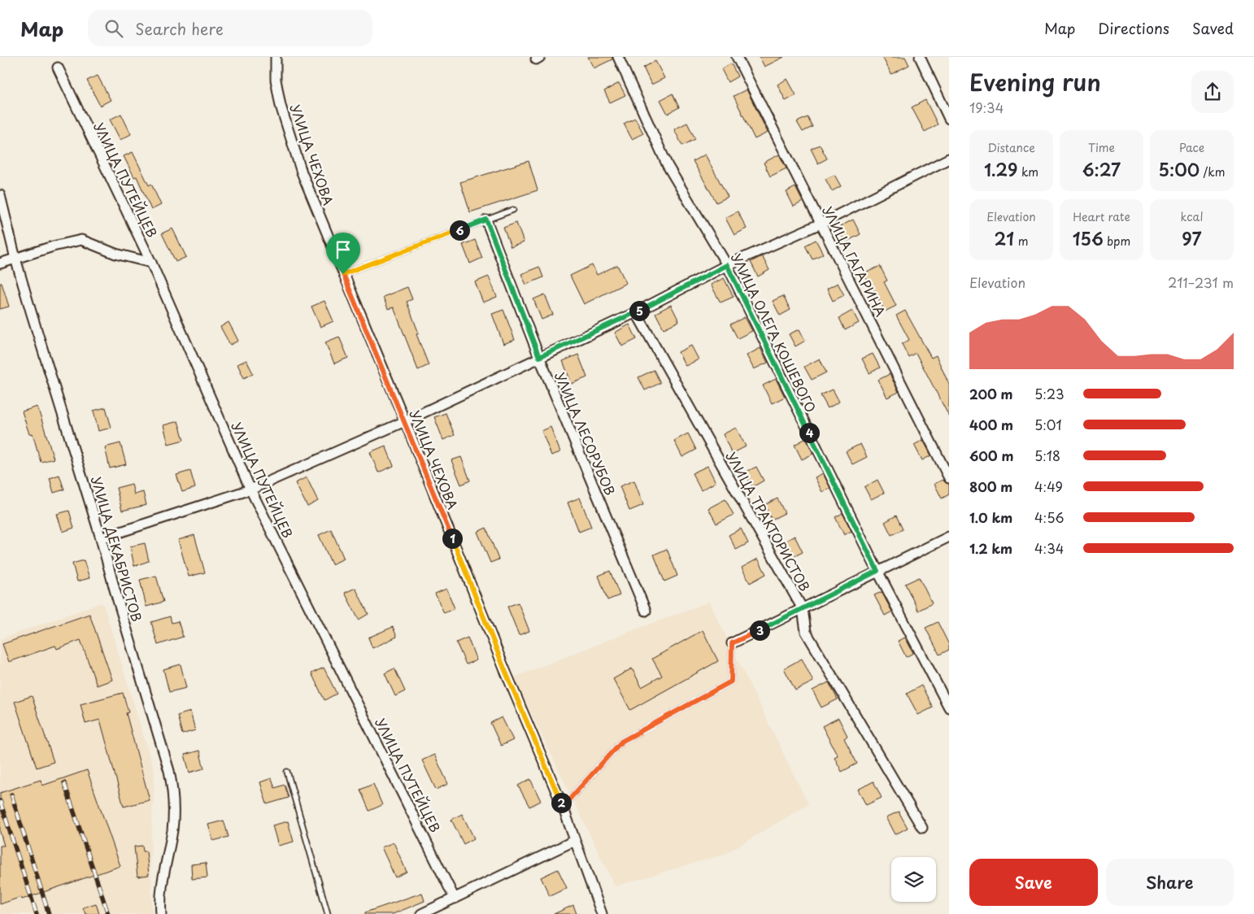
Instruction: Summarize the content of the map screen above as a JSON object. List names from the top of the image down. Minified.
{"streets":{"street":["УЛИЦА ЧЕХОВА","УЛИЦА ПУТЕЙЦЕВ","УЛИЦА ГАГАРИНА","УЛИЦА ОЛЕГА КОШЕВОГО","УЛИЦА ЛЕСОРУБОВ","УЛИЦА ТРАКТОРИСТОВ","УЛИЦА ДЕКАБРИСТОВ"]},"page":{"header":"Map","search":"Search here","nav":["Map","Directions","Saved"],"heading":["Evening run","19:34"],"stats":[["Distance","1.29 km"],["Time","6:27"],["Pace","5:00 /km"],["Elevation","21 m"],["Heart rate","156 bpm"],["kcal","97"]],"pins":["6","5","4","1","3","2"],"chart":["Elevation","211–231 m"],"list":[{"name":"200 m","note":"5:23"},{"name":"400 m","note":"5:01"},{"name":"600 m","note":"5:18"},{"name":"800 m","note":"4:49"},{"name":"1.0 km","note":"4:56"},{"name":"1.2 km","note":"4:34"}],"buttons":["Save","Share"]}}
